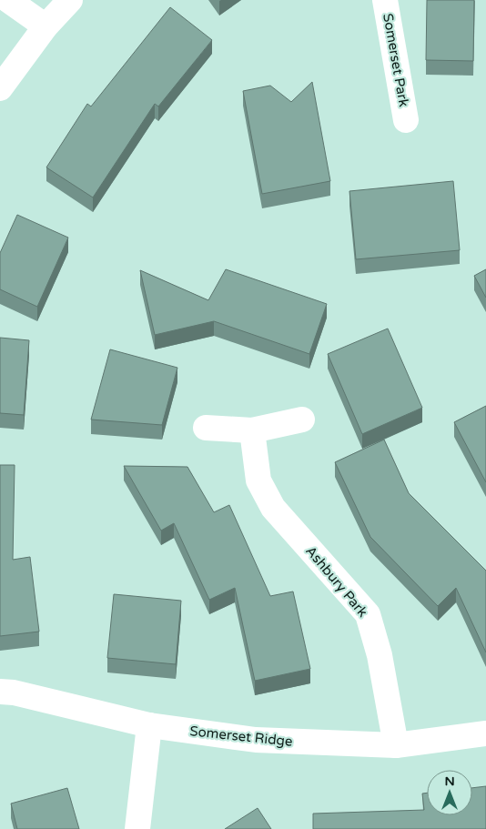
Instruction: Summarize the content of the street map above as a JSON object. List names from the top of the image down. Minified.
{"streets":{"street":["Somerset Park","Ashbury Park","Somerset Ridge"]},"crossings":[["Ashbury Park","Somerset Ridge"]],"north":"top"}
